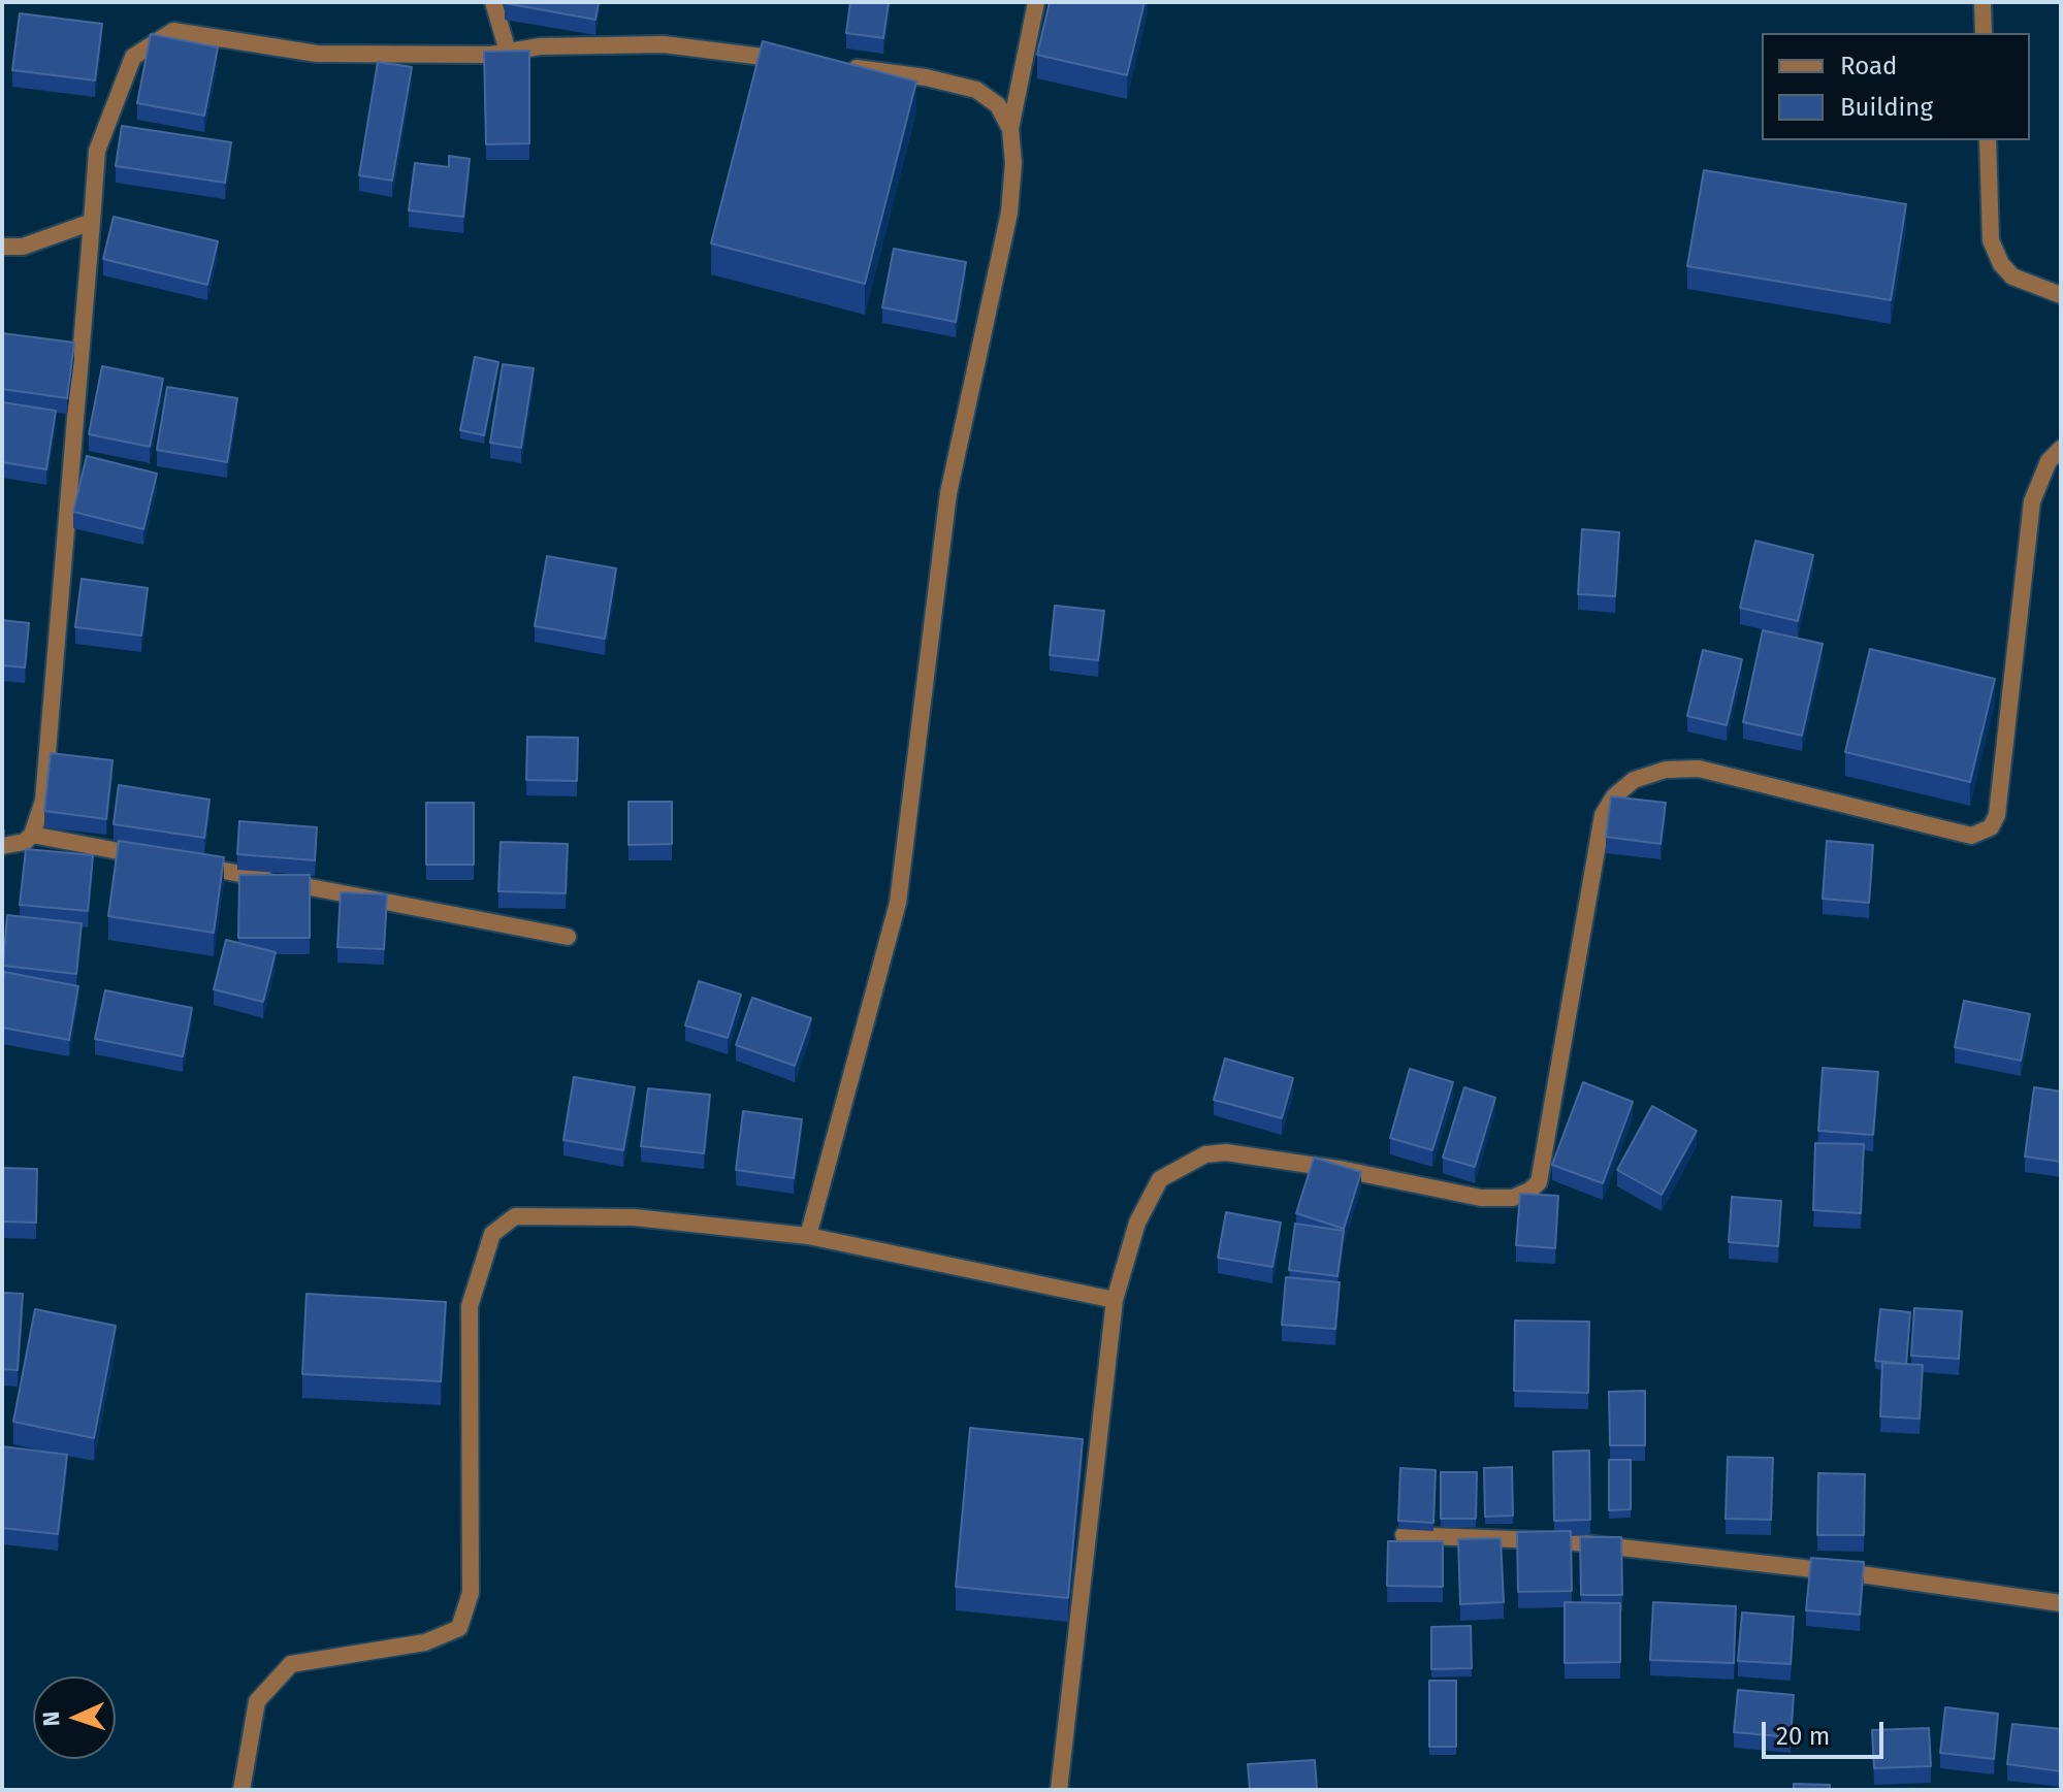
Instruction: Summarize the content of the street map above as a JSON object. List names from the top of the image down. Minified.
{"legend":["Road","Building"],"scale_bar":"20 m","north":"left"}
